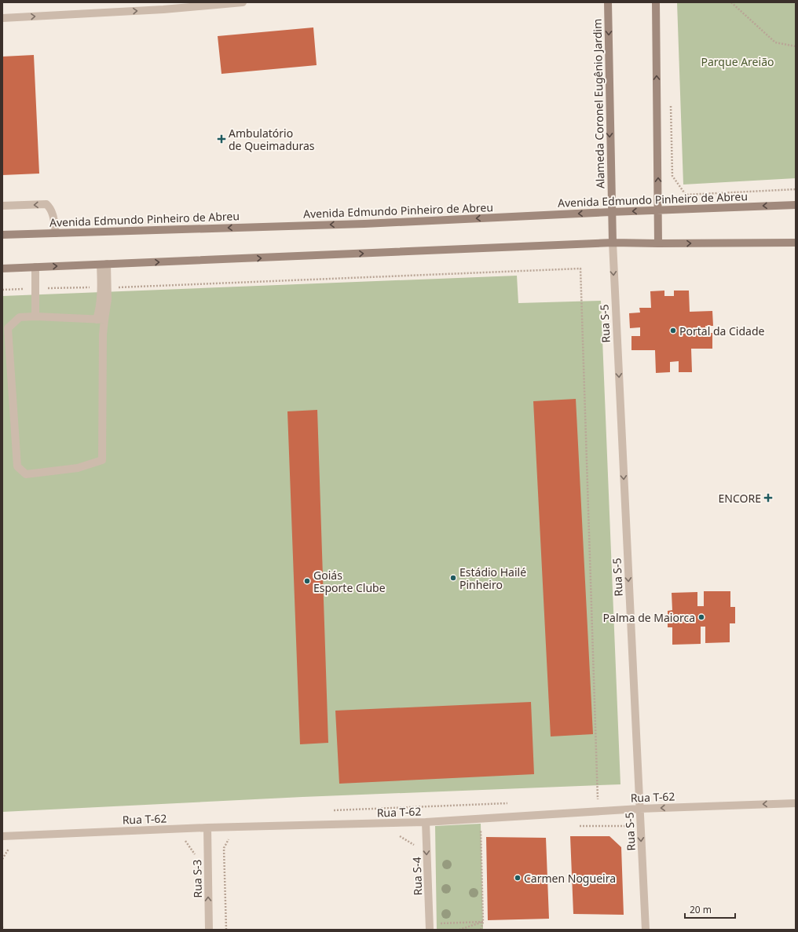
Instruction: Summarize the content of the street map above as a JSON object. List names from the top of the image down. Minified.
{"streets":{"main road":["Alameda Coronel Eugênio Jardim","Avenida Edmundo Pinheiro de Abreu"],"street":["Rua S-5","Rua T-62","Rua S-4","Rua S-3"]},"crossings":[["Alameda Coronel Eugênio Jardim","Avenida Edmundo Pinheiro de Abreu"],["Alameda Coronel Eugênio Jardim","Rua S-5"],["Rua S-5","Rua T-62"],["Rua T-62","Rua S-4"],["Rua T-62","Rua S-3"]],"one_way":["Rua S-5","Rua S-4","Rua S-3"],"parks":["Parque Areião"],"places":{"health":["Ambulatório de Queimaduras","ENCORE"],"other":["Portal da Cidade","Estádio Hailé Pinheiro","Goiás Esporte Clube","Palma de Maiorca","Carmen Nogueira"]},"scale_bar":"20 m"}
